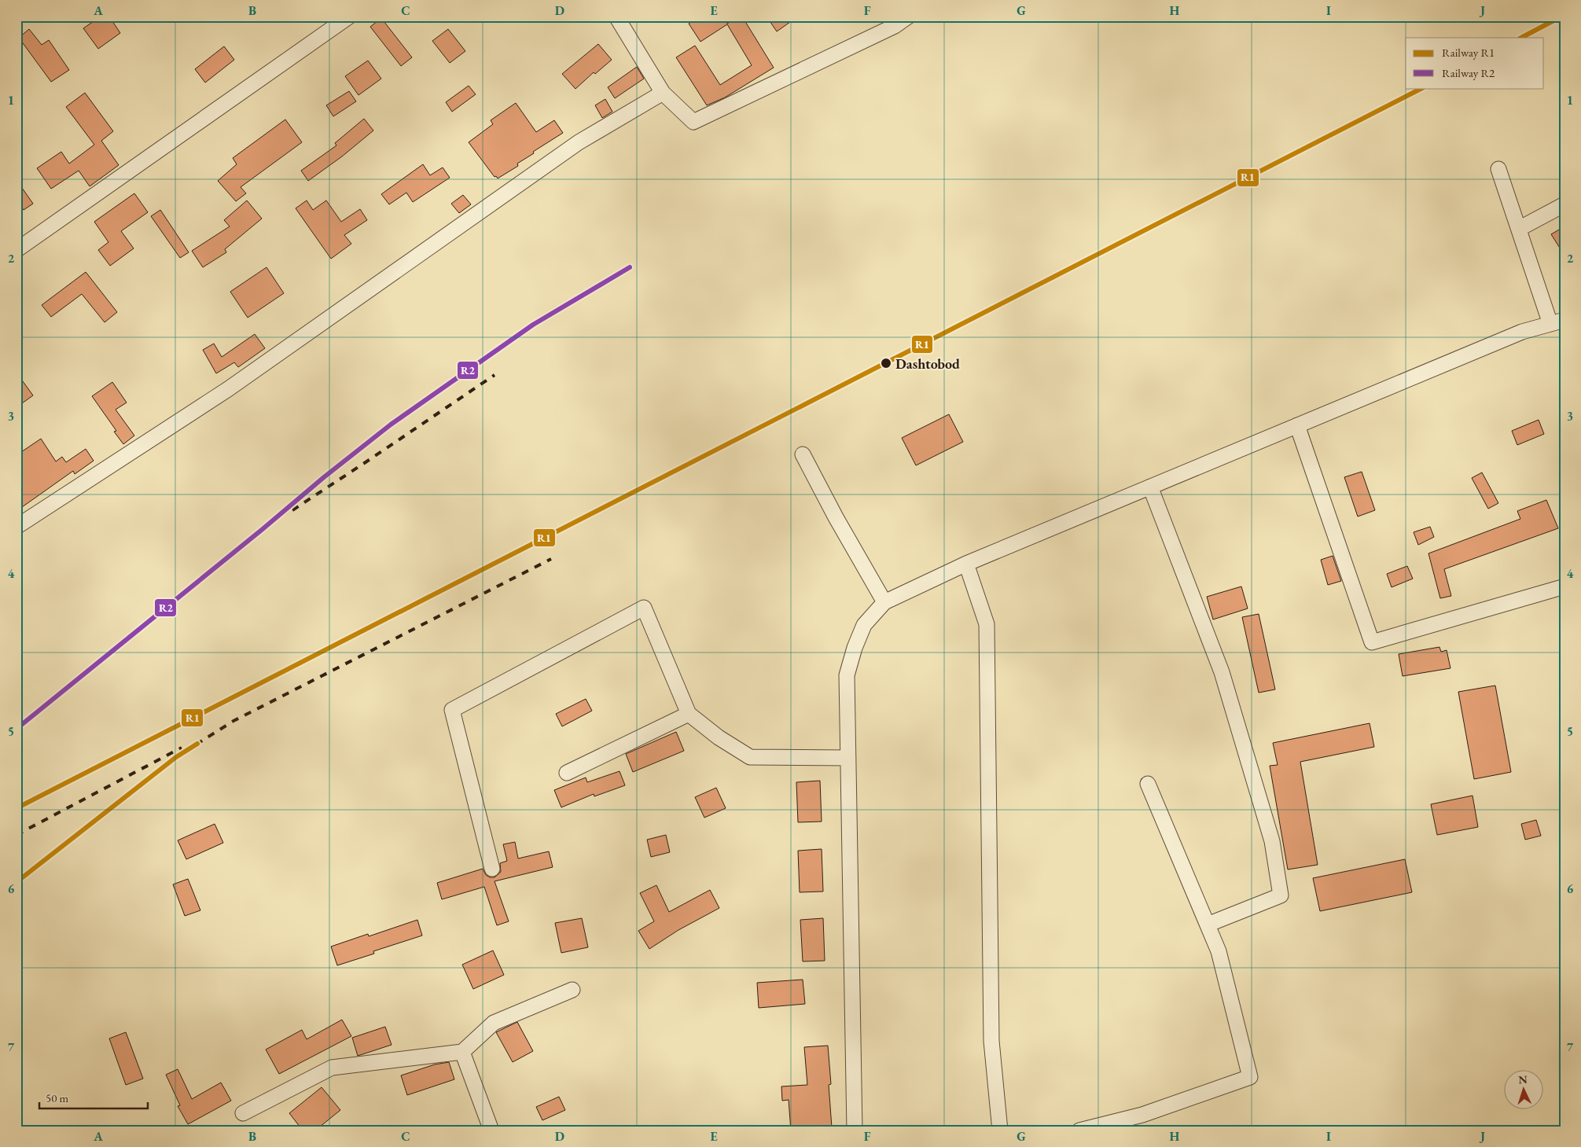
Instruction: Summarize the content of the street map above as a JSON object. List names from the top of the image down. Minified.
{"places":["Dashtobod"],"lines":["rail line R1","rail line R2"],"legend":["Railway R1","Railway R2"],"scale_bar":"50 m","north":"top","grid":{"columns":["A","B","C","D","E","F","G","H","I","J"],"rows":["1","2","3","4","5","6","7"]}}
